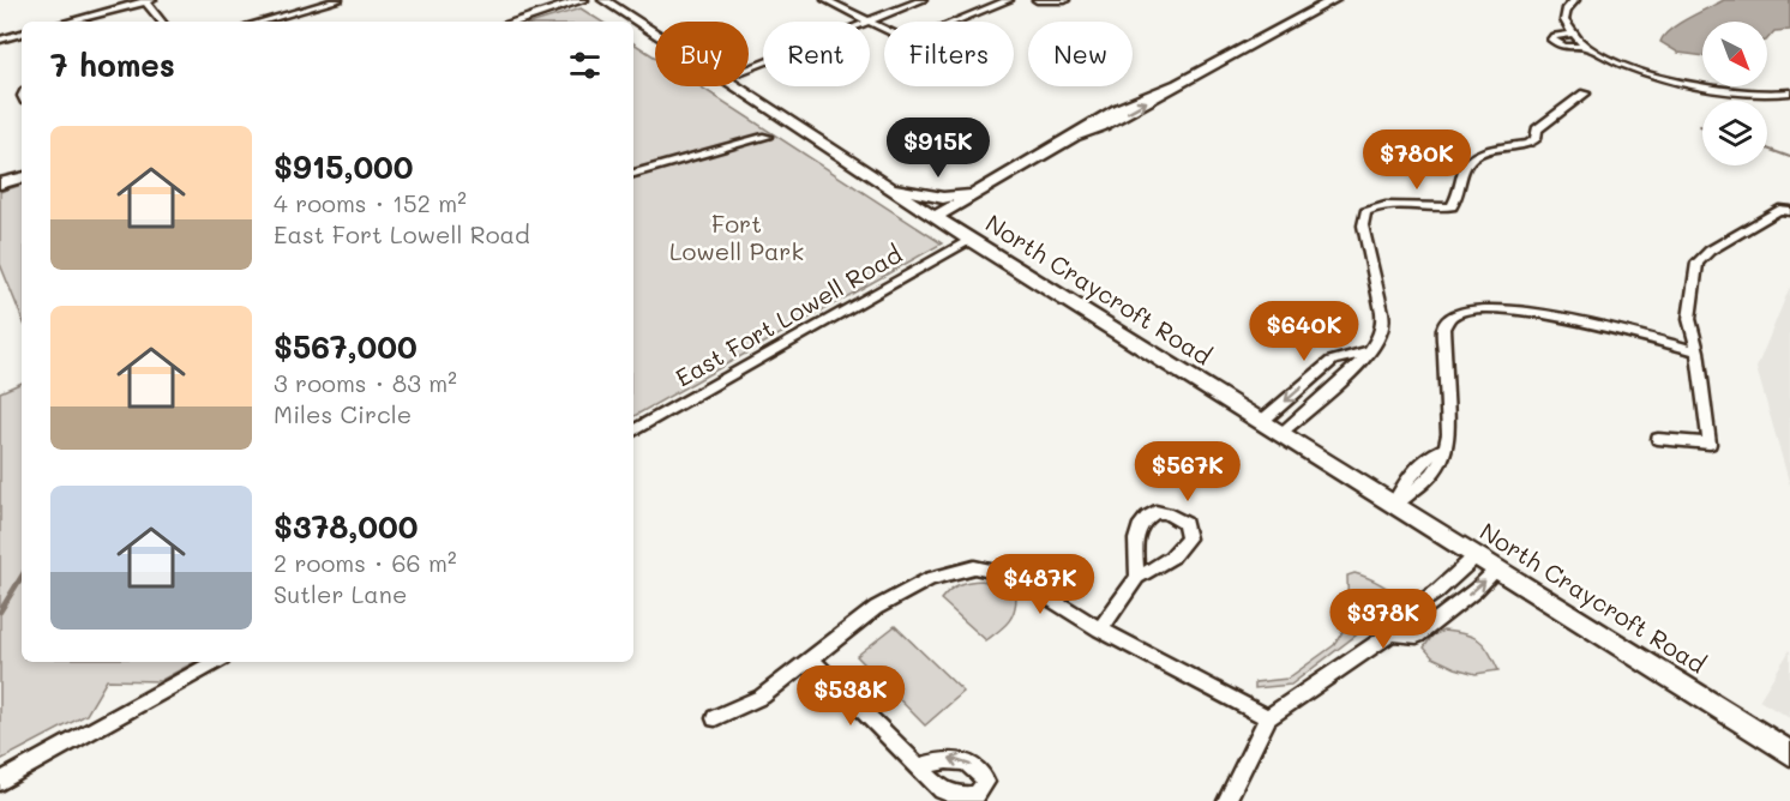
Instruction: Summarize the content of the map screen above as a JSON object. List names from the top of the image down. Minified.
{"streets":{"main road":["North Craycroft Road"],"street":["East Fort Lowell Road"]},"crossings":[["North Craycroft Road","East Fort Lowell Road"]],"parks":["Fort Lowell Park"],"north":"bottom right","page":{"chip":["Buy","Rent","Filters","New"],"heading":"7 homes","list":[{"name":"$915,000","note":"4 rooms · 152 m² · East Fort Lowell Road"},{"name":"$567,000","note":"3 rooms · 83 m² · Miles Circle"},{"name":"$378,000","note":"2 rooms · 66 m² · Sutler Lane"}],"price":["$915K","$780K","$640K","$567K","$487K","$378K","$538K"]}}
